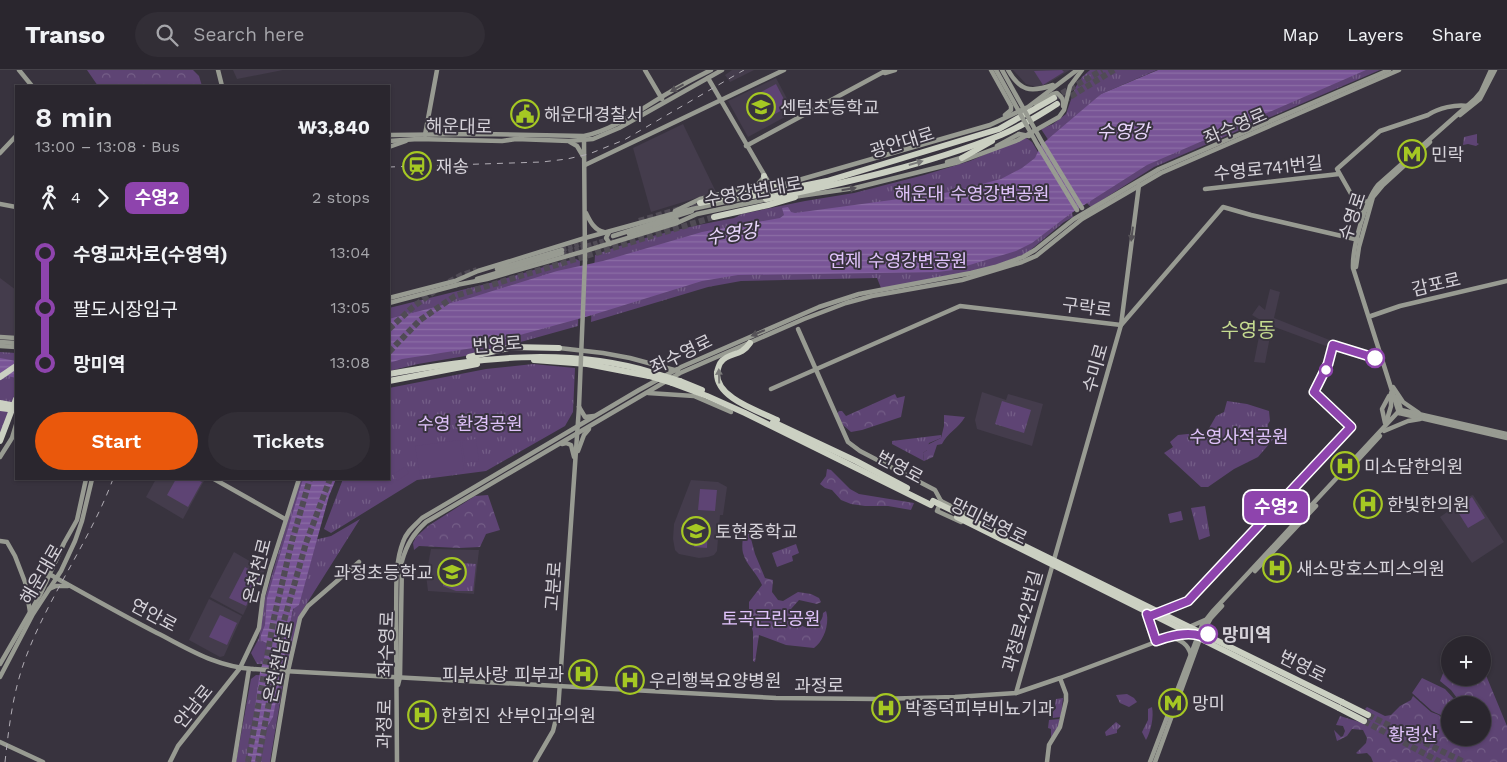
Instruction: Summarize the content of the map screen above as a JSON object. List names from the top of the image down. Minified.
{"streets":{"highway":["광안대로","번영로"],"main road":["해운대로","좌수영로","수영로741번길","수영강변대로","수영로","감포로","구락로","수미로","망미번영로","온천천로","고분로","연안로","과정로42번길","온천천남로","과정로","안남로"]},"crossings":[["해운대로","고분로"],["해운대로","연안로"],["좌수영로","수미로"],["좌수영로","고분로"],["좌수영로","과정로"],["광안대로","수영강변대로"],["수영로741번길","수영로"],["수영강변대로","고분로"],["수영로","감포로"],["수영로","구락로"],["구락로","수미로"],["수미로","망미번영로"],["수미로","과정로42번길"],["망미번영로","과정로42번길"],["온천천로","연안로"],["온천천로","안남로"],["고분로","과정로"],["연안로","온천천남로"],["연안로","안남로"],["과정로42번길","과정로"]],"one_way":["수미로"],"districts":["수영동"],"water":["수영강"],"parks":["해운대 수영강변공원","연제 수영강변공원","수영 환경공원","수영사적공원","토곡근린공원","황령산"],"places":{"school or university":["센텀초등학교","토현중학교","과정초등학교"],"public building":["해운대경찰서"],"metro station":["민락","망미"],"station":["재송"],"hospital":["미소담한의원","한빛한의원","새소망호스피스의원","피부사랑 피부과","우리행복요양병원","박종덕피부비뇨기과","한희진 산부인과의원"],"other":["망미역"]},"lines":["bus line 수영2"],"page":{"header":"Transo","search":"Search here","nav":["Map","Layers","Share"],"on_map":"수영2","heading":["8 min","13:00 – 13:08 · Bus","₩3,840"],"legs":["4","수영2","2 stops"],"list":[{"name":"수영교차로(수영역)","value":"13:04"},{"name":"팔도시장입구","value":"13:05"},{"name":"망미역","value":"13:08"}],"buttons":["Start","Tickets"],"map_buttons":["+","−"]}}
